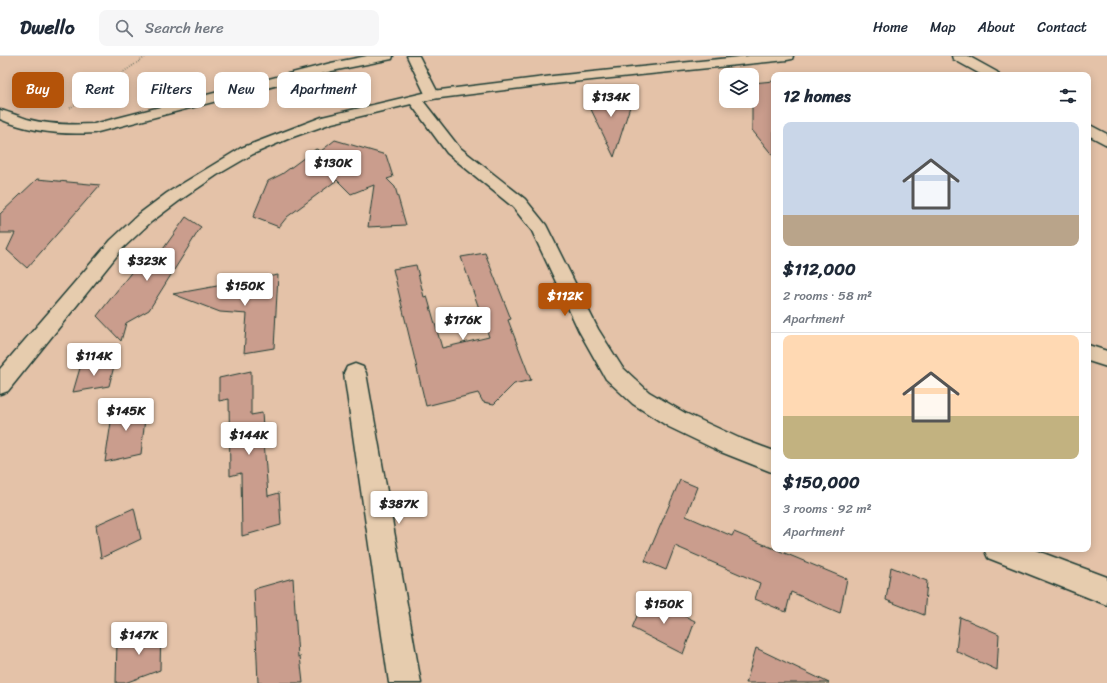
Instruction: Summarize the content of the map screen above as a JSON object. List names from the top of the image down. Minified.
{"page":{"header":"Dwello","search":"Search here","nav":["Home","Map","About","Contact"],"chip":["Buy","Rent","Filters","New","Apartment"],"heading":"12 homes","price":["$134K","$130K","$323K","$150K","$112K","$176K","$114K","$145K","$144K","$387K","$150K","$147K"],"list":[{"name":"$112,000","note":"2 rooms · 58 m² · Apartment"},{"name":"$150,000","note":"3 rooms · 92 m² · Apartment"}]}}
